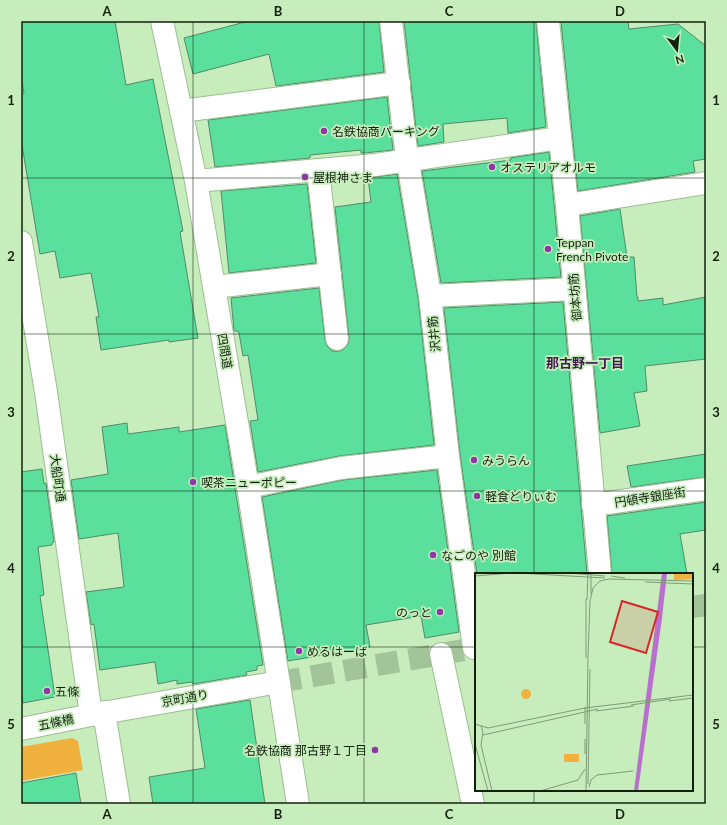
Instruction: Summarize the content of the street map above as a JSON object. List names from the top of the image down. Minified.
{"streets":{"street":["御本坊筋","沢井筋","四間道","大船町通","円頓寺銀座街","京町通り","五條橋"]},"crossings":[["御本坊筋","円頓寺銀座街"],["四間道","京町通り"],["大船町通","京町通り"],["大船町通","五條橋"],["京町通り","五條橋"]],"districts":["那古野一丁目"],"places":["名鉄協商パーキング","オステリアオルモ","屋根神さま","Teppan French Pivote","みうらん","喫茶ニューポピー","軽食どりぃむ","なごのや 別館","のっと","めるはーば","五條","名鉄協商 那古野１丁目"],"north":"bottom","grid":{"columns":["A","B","C","D"],"rows":["1","2","3","4","5"]}}
